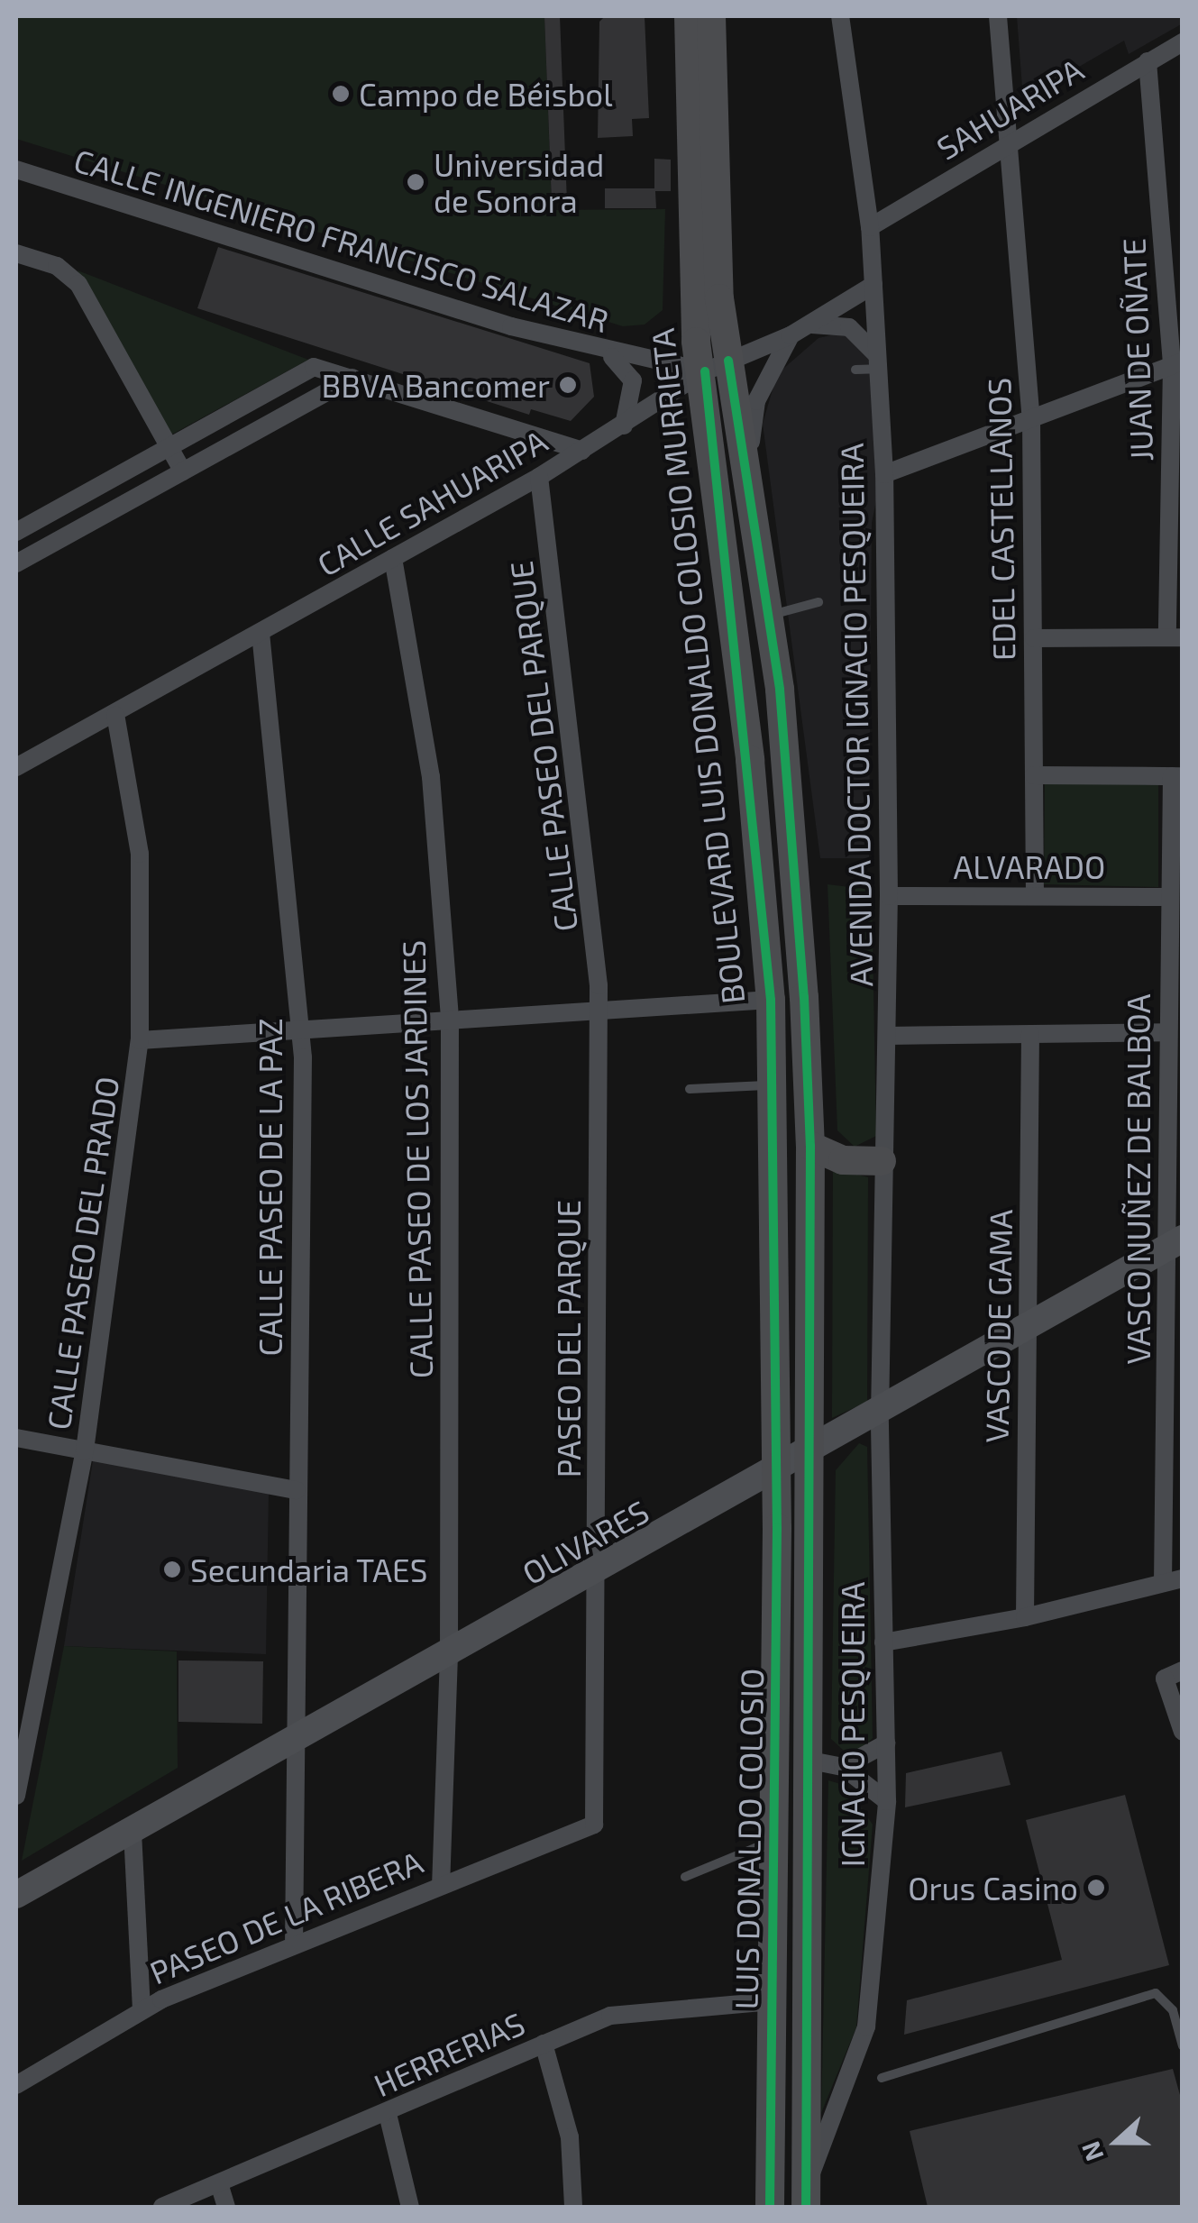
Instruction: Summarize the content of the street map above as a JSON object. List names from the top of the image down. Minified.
{"streets":{"main road":["BOULEVARD LUIS DONALDO COLOSIO MURRIETA","OLIVARES","LUIS DONALDO COLOSIO"],"street":["SAHUARIPA","CALLE INGENIERO FRANCISCO SALAZAR","JUAN DE OÑATE","CALLE SAHUARIPA","EDEL CASTELLANOS","AVENIDA DOCTOR IGNACIO PESQUEIRA","CALLE PASEO DEL PARQUE","ALVARADO","CALLE PASEO DE LOS JARDINES","VASCO NUÑEZ DE BALBOA","CALLE PASEO DE LA PAZ","CALLE PASEO DEL PRADO","VASCO DE GAMA","PASEO DEL PARQUE","IGNACIO PESQUEIRA","PASEO DE LA RIBERA","HERRERIAS"]},"crossings":[["SAHUARIPA","JUAN DE OÑATE"],["SAHUARIPA","EDEL CASTELLANOS"],["SAHUARIPA","AVENIDA DOCTOR IGNACIO PESQUEIRA"],["CALLE INGENIERO FRANCISCO SALAZAR","CALLE SAHUARIPA"],["CALLE INGENIERO FRANCISCO SALAZAR","BOULEVARD LUIS DONALDO COLOSIO MURRIETA"],["CALLE SAHUARIPA","BOULEVARD LUIS DONALDO COLOSIO MURRIETA"],["CALLE SAHUARIPA","AVENIDA DOCTOR IGNACIO PESQUEIRA"],["CALLE SAHUARIPA","CALLE PASEO DEL PARQUE"],["CALLE SAHUARIPA","CALLE PASEO DE LOS JARDINES"],["CALLE SAHUARIPA","CALLE PASEO DE LA PAZ"],["CALLE SAHUARIPA","CALLE PASEO DEL PRADO"],["EDEL CASTELLANOS","ALVARADO"],["BOULEVARD LUIS DONALDO COLOSIO MURRIETA","OLIVARES"],["BOULEVARD LUIS DONALDO COLOSIO MURRIETA","LUIS DONALDO COLOSIO"],["AVENIDA DOCTOR IGNACIO PESQUEIRA","ALVARADO"],["AVENIDA DOCTOR IGNACIO PESQUEIRA","OLIVARES"],["AVENIDA DOCTOR IGNACIO PESQUEIRA","IGNACIO PESQUEIRA"],["CALLE PASEO DEL PARQUE","PASEO DEL PARQUE"],["ALVARADO","VASCO NUÑEZ DE BALBOA"],["CALLE PASEO DE LOS JARDINES","OLIVARES"],["CALLE PASEO DE LOS JARDINES","PASEO DE LA RIBERA"],["VASCO NUÑEZ DE BALBOA","OLIVARES"],["CALLE PASEO DE LA PAZ","OLIVARES"],["CALLE PASEO DE LA PAZ","PASEO DE LA RIBERA"],["VASCO DE GAMA","OLIVARES"],["PASEO DEL PARQUE","OLIVARES"],["PASEO DEL PARQUE","PASEO DE LA RIBERA"],["OLIVARES","IGNACIO PESQUEIRA"],["OLIVARES","LUIS DONALDO COLOSIO"],["IGNACIO PESQUEIRA","LUIS DONALDO COLOSIO"],["LUIS DONALDO COLOSIO","HERRERIAS"]],"places":["Campo de Béisbol","Universidad de Sonora","BBVA Bancomer","Secundaria TAES","Orus Casino"],"north":"left"}
